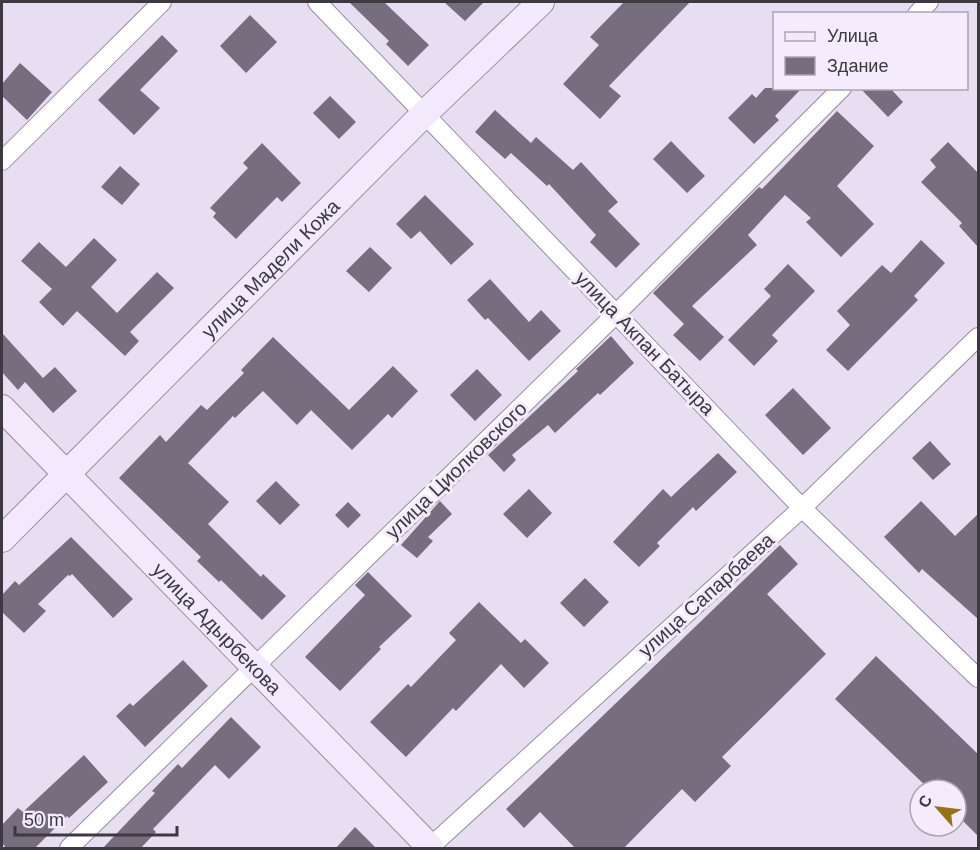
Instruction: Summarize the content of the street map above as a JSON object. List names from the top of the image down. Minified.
{"streets":{"main road":["улица Мадели Кожа","улица Адырбекова"],"street":["улица Акпан Батыра","улица Циолковского","улица Сапарбаева"]},"crossings":[["улица Мадели Кожа","улица Акпан Батыра"],["улица Мадели Кожа","улица Адырбекова"],["улица Акпан Батыра","улица Циолковского"],["улица Акпан Батыра","улица Сапарбаева"],["улица Циолковского","улица Адырбекова"],["улица Сапарбаева","улица Адырбекова"]],"legend":["Улица","Здание"],"scale_bar":"50 m","north":"top left"}
